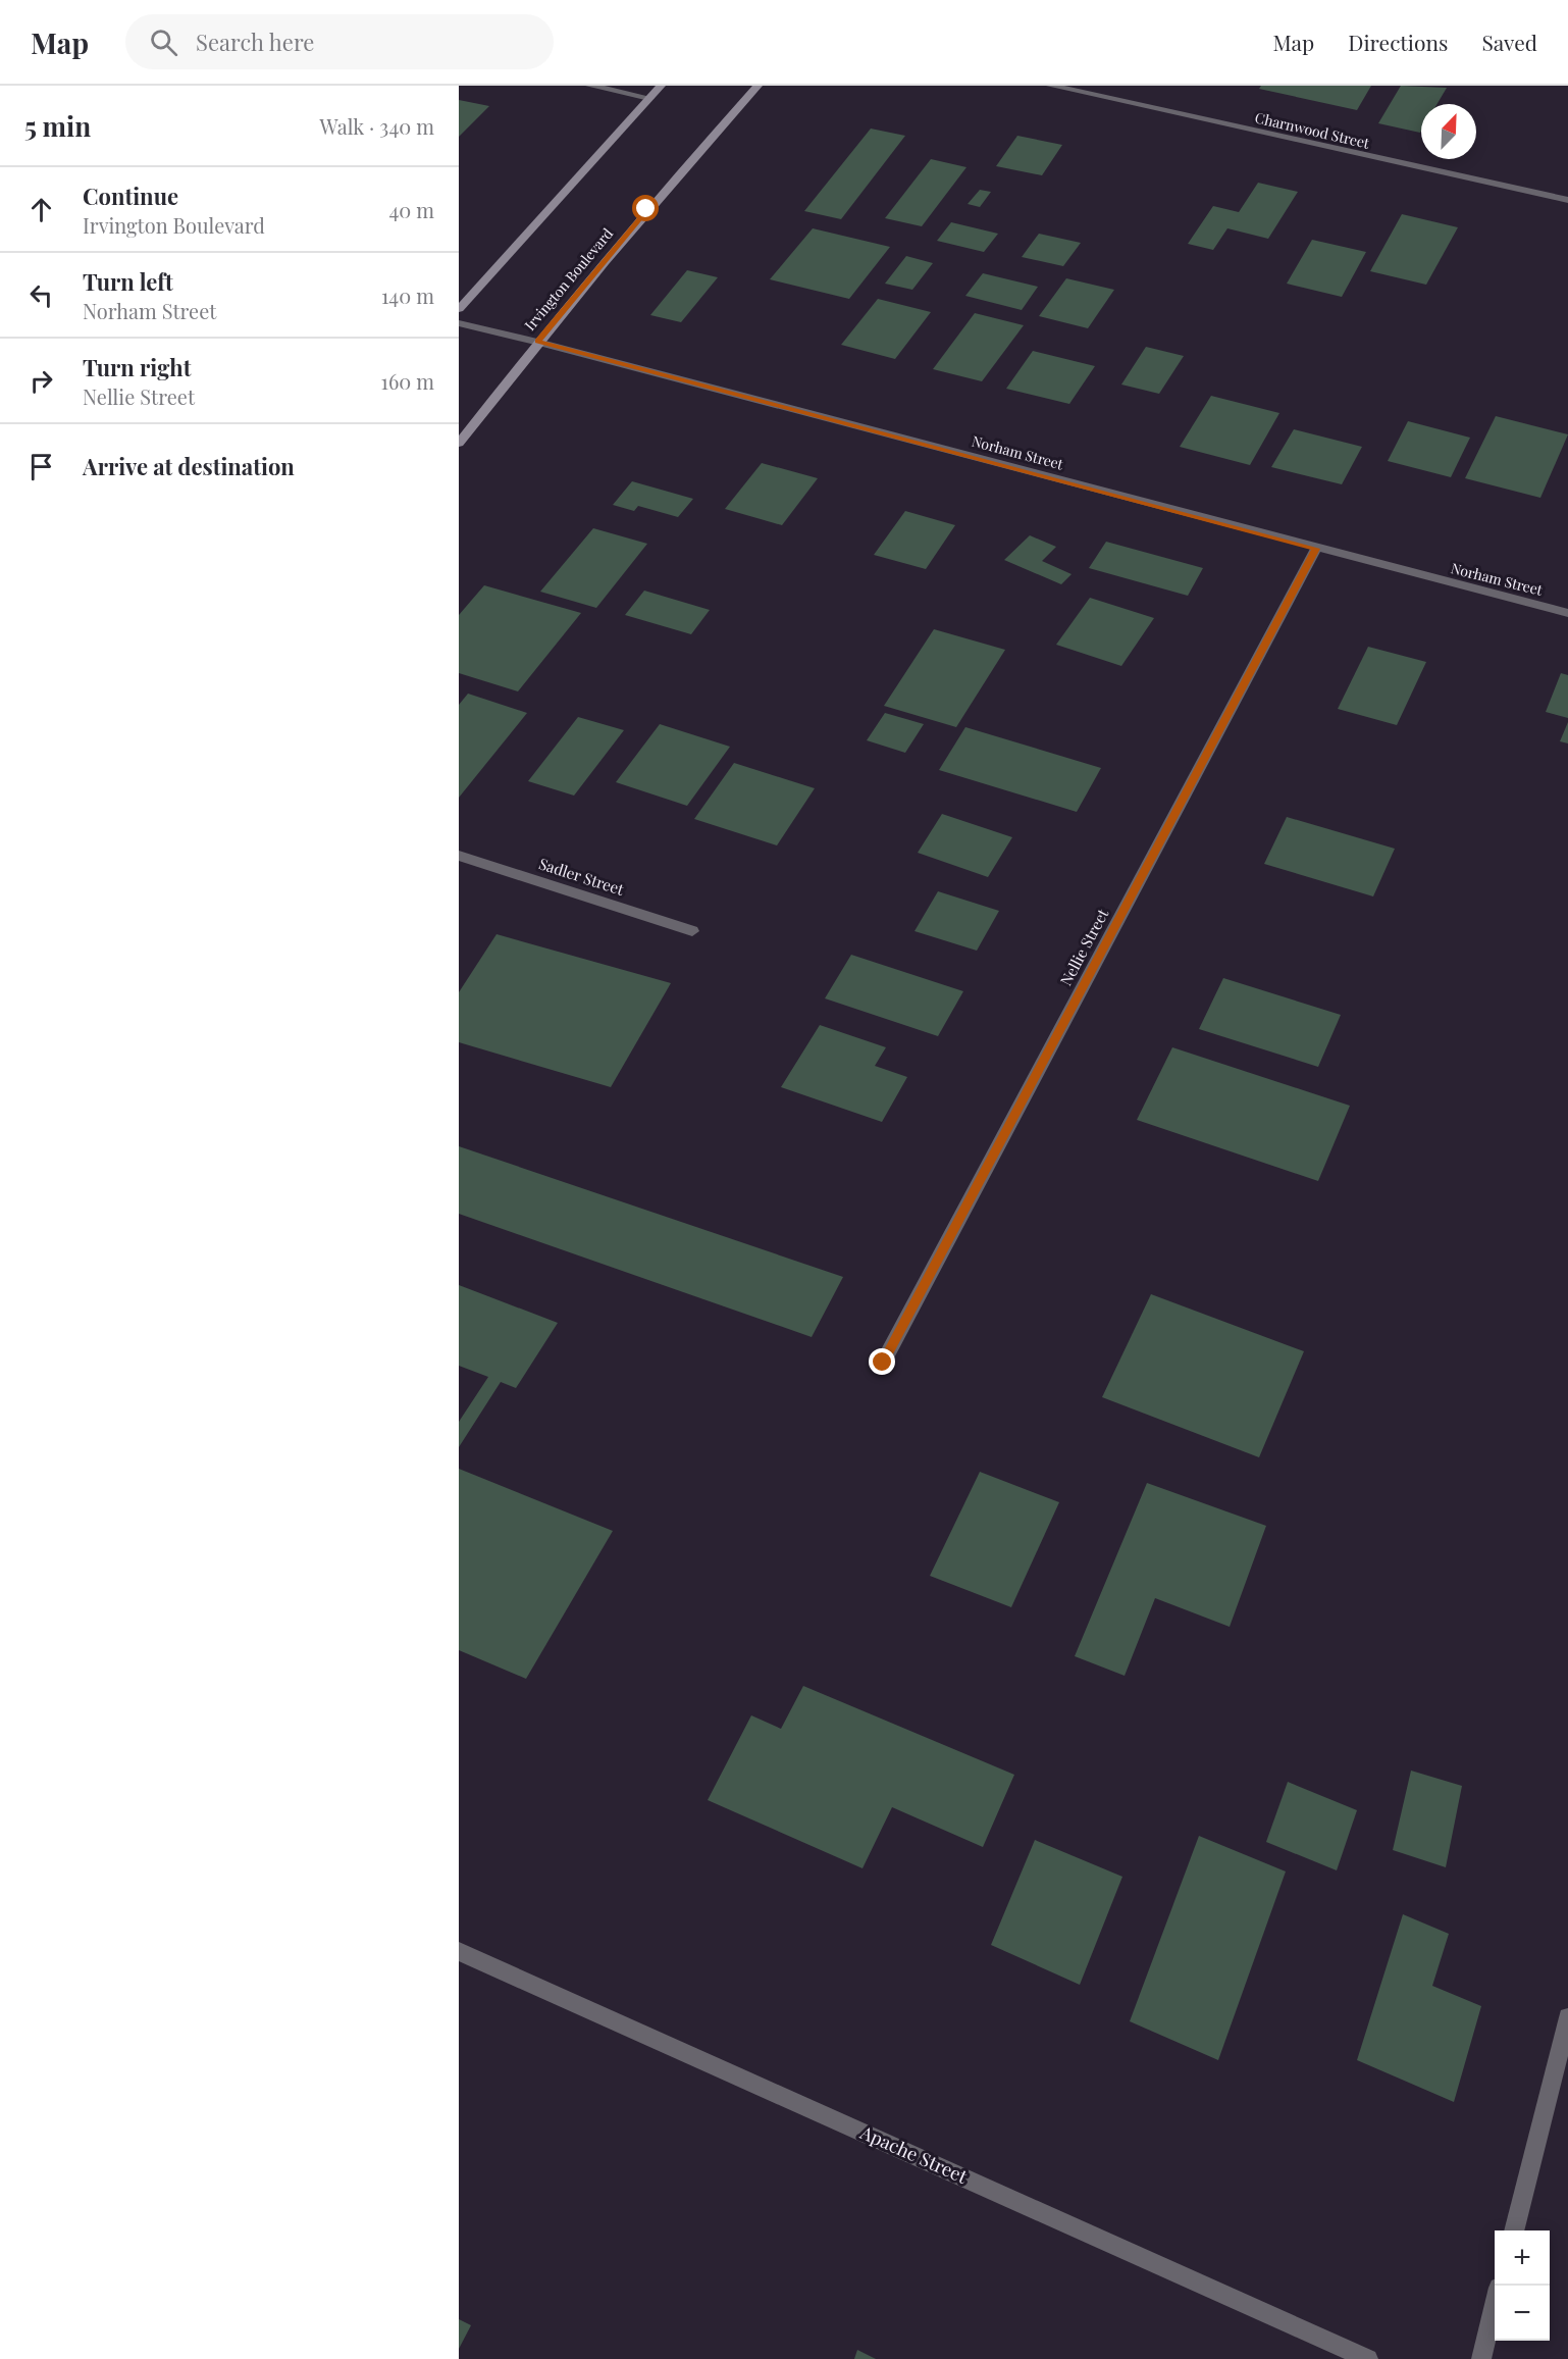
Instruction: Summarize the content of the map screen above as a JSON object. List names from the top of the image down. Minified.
{"streets":{"main road":["Irvington Boulevard"],"street":["Charnwood Street","Norham Street","Sadler Street","Nellie Street","Apache Street"]},"crossings":[["Irvington Boulevard","Norham Street"],["Norham Street","Nellie Street"]],"north":"top right","page":{"header":"Map","search":"Search here","nav":["Map","Directions","Saved"],"heading":["5 min","Walk · 340 m"],"list":[["Continue","Irvington Boulevard","40 m"],["Turn left","Norham Street","140 m"],["Turn right","Nellie Street","160 m"],"Arrive at destination"],"map_buttons":["+","−"]}}
